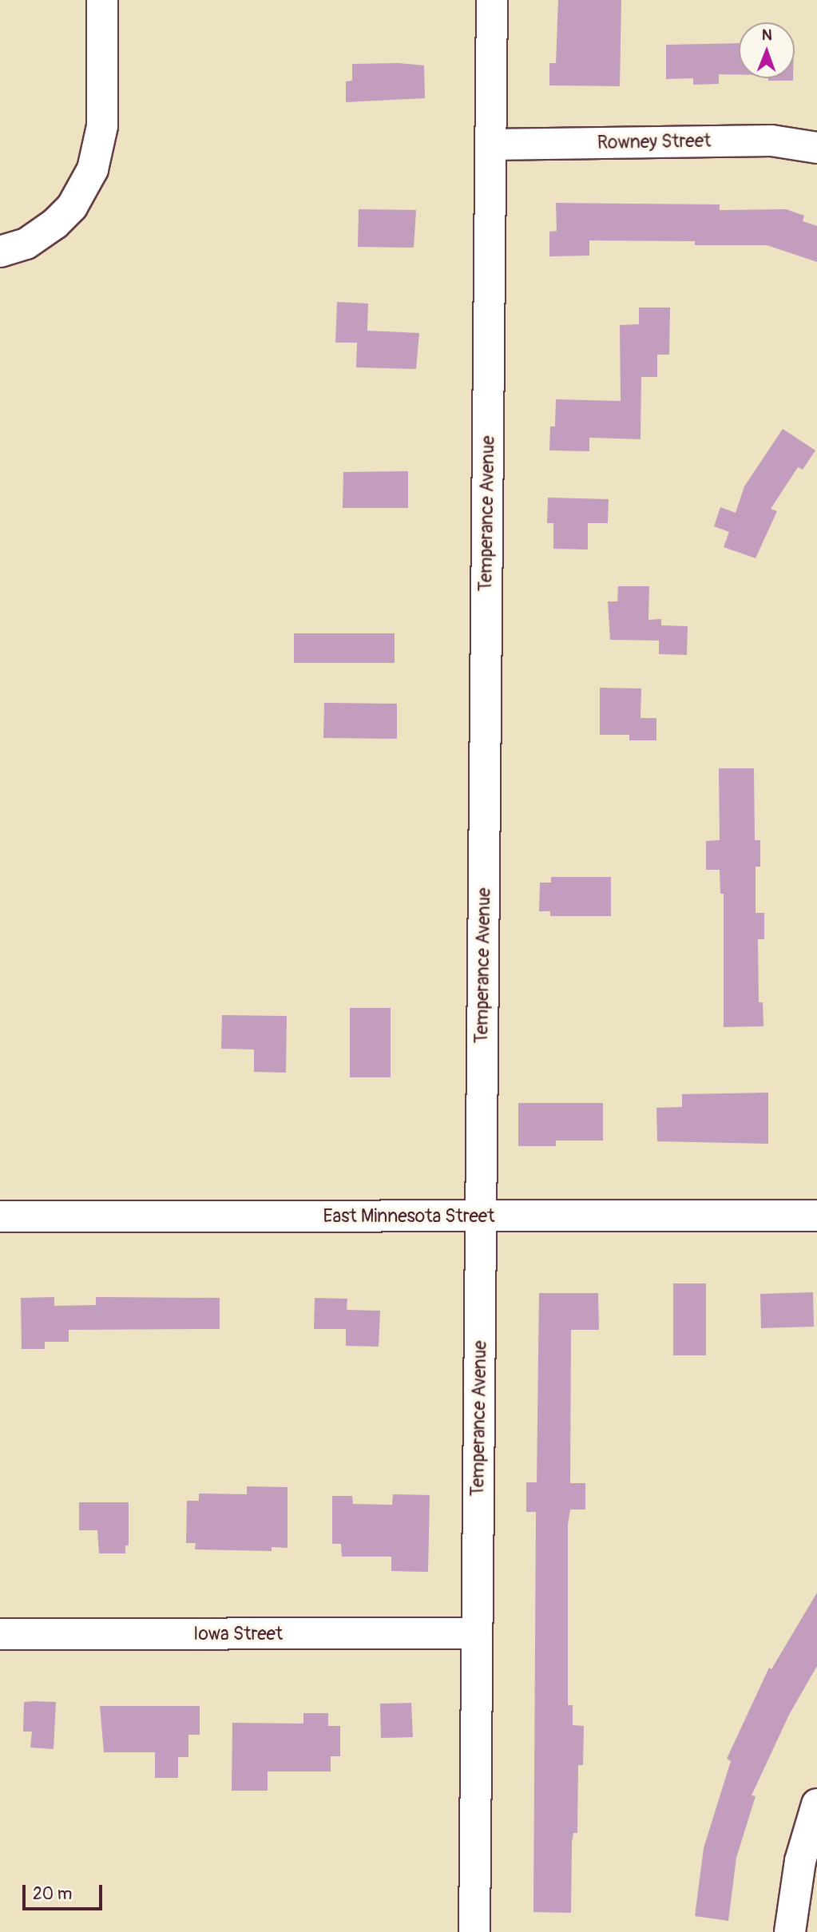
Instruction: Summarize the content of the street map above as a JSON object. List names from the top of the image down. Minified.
{"streets":{"street":["Rowney Street","Temperance Avenue","East Minnesota Street","Iowa Street"]},"crossings":[["Rowney Street","Temperance Avenue"],["Temperance Avenue","East Minnesota Street"],["Temperance Avenue","Iowa Street"]],"scale_bar":"20 m","north":"top"}
